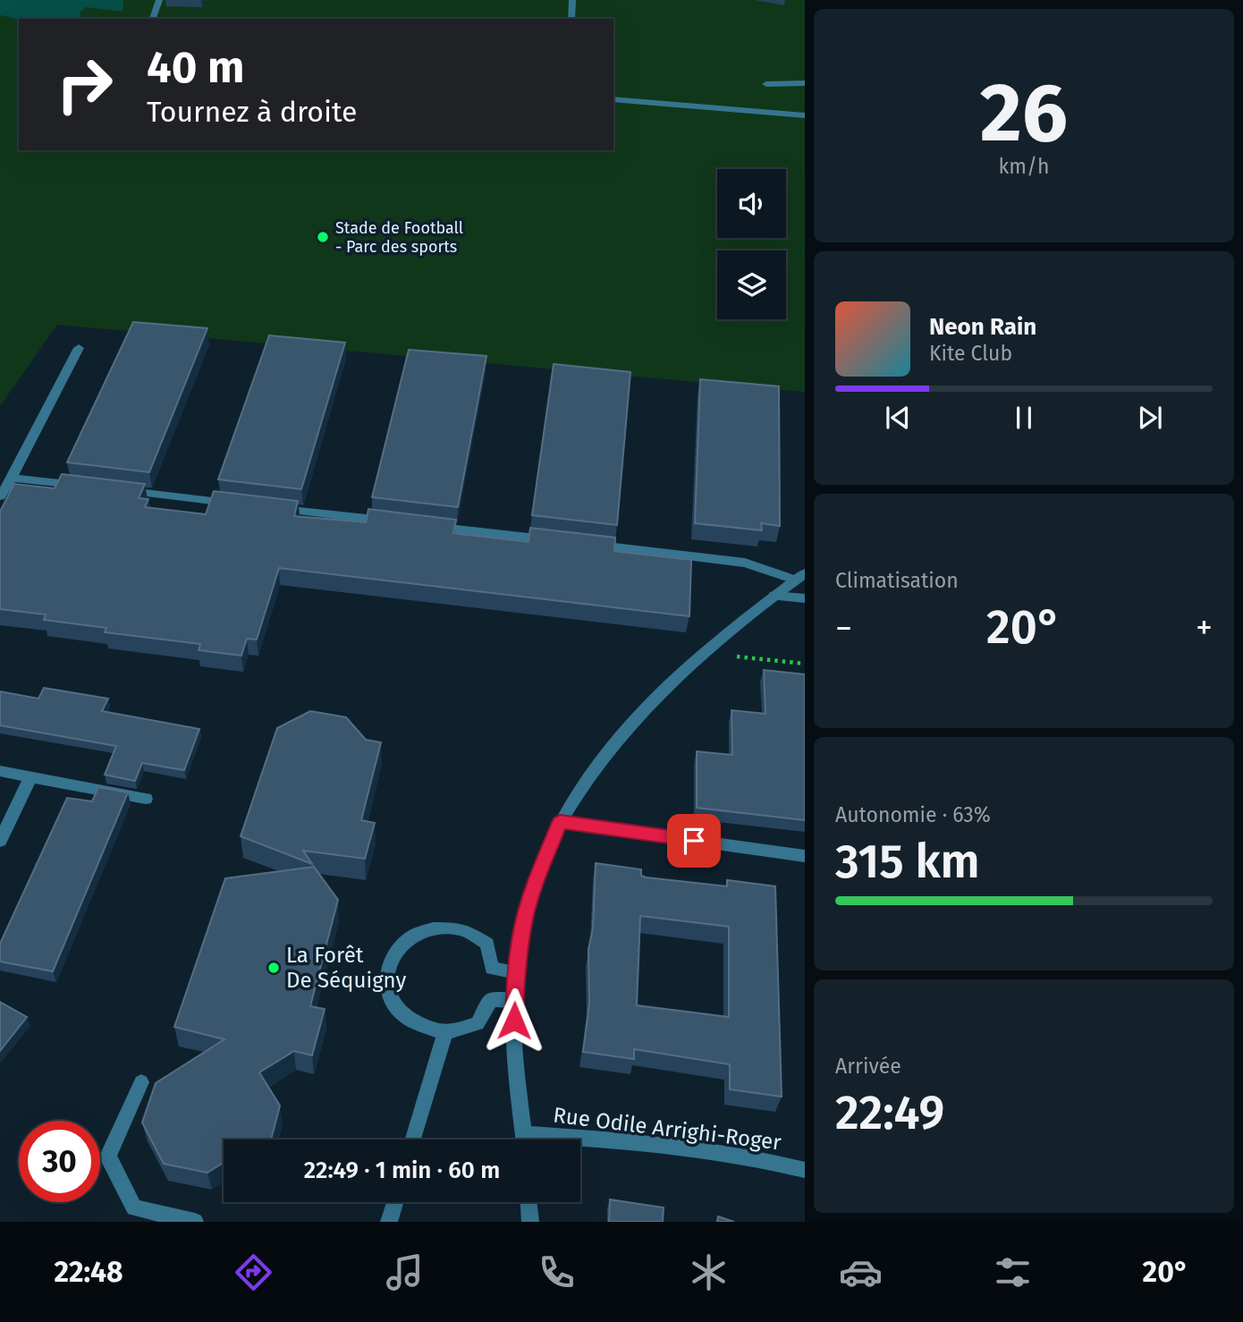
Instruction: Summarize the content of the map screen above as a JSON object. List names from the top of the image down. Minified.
{"streets":{"street":["Rue Odile Arrighi-Roger"]},"places":["Stade de Football - Parc des sports","La Forêt De Séquigny"],"page":{"tile":[["26","km/h"],"Climatisation",["Autonomie · 63%","315 km"],["Arrivée","22:49"]],"turn":["40 m","Tournez à droite"],"song":["Neon Rain","Kite Club"],"heat":["−","20°","+"],"limit":"30","trip":"22:49 · 1 min · 60 m","tabs":["22:48","20°"]}}
